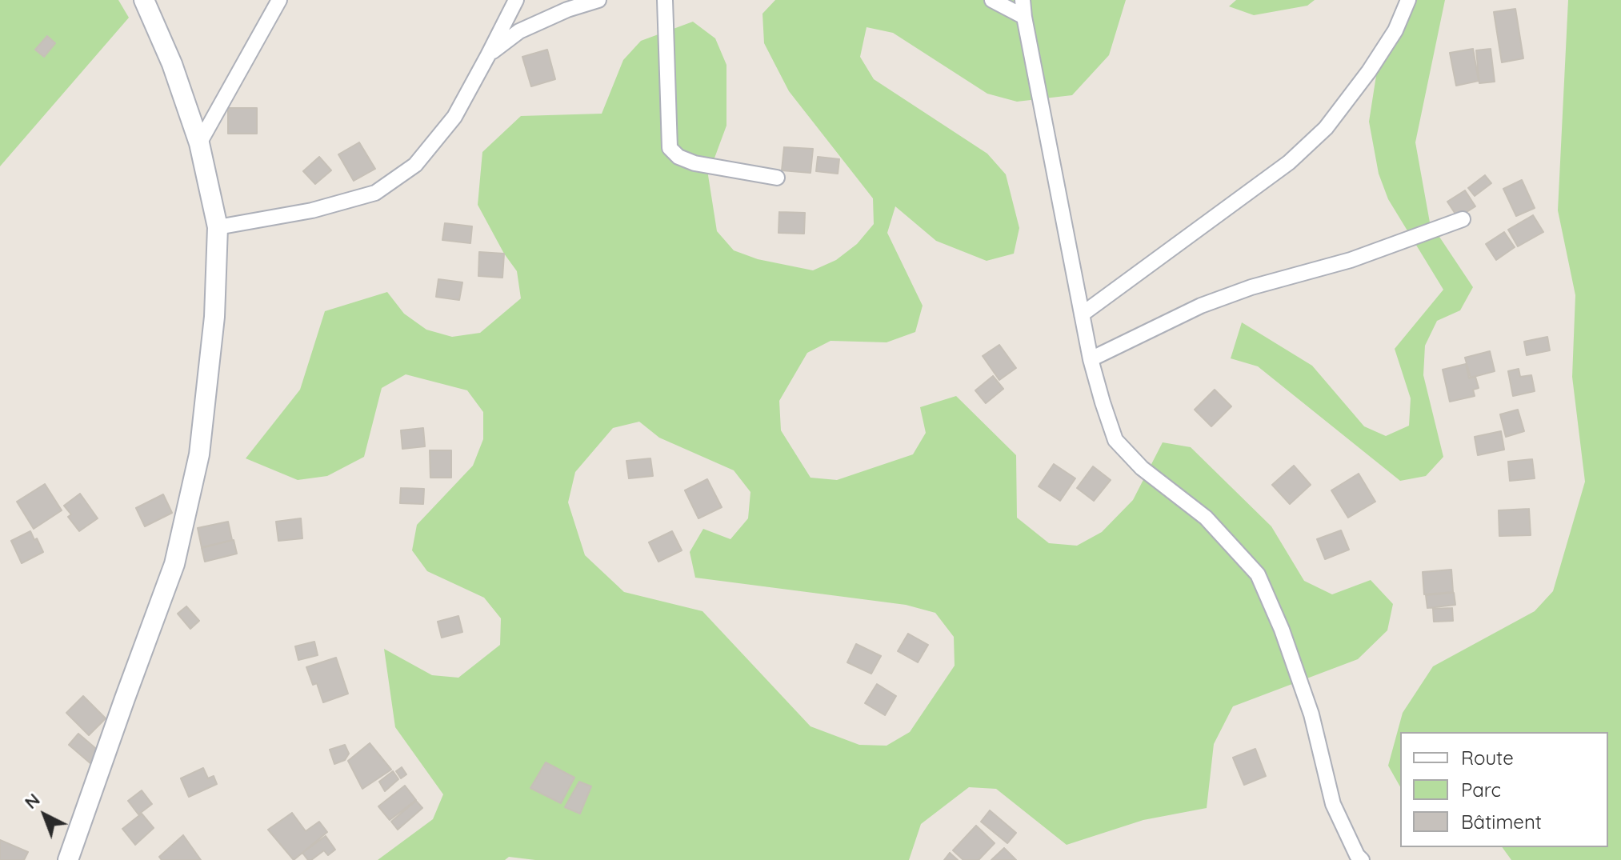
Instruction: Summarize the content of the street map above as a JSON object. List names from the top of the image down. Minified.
{"legend":["Route","Parc","Bâtiment"],"north":"top left"}
